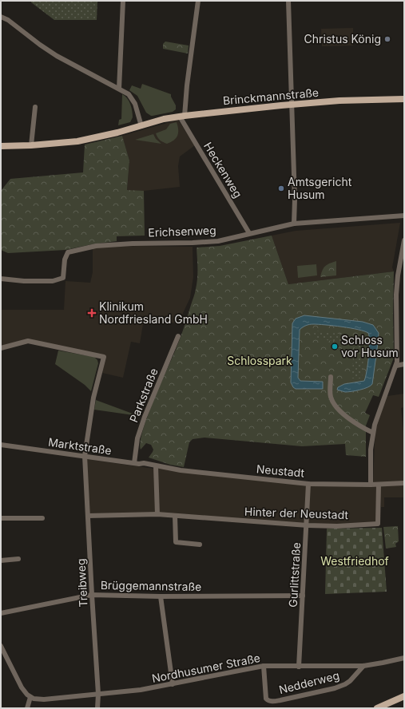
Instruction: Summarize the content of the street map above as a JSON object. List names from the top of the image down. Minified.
{"streets":{"main road":["Brinckmannstraße"],"street":["Heckenweg","Erichsenweg","Parkstraße","Marktstraße","Neustadt","Hinter der Neustadt","Gurlittstraße","Treibweg","Brüggemannstraße","Nordhusumer Straße","Nedderweg"]},"crossings":[["Brinckmannstraße","Heckenweg"],["Heckenweg","Erichsenweg"],["Parkstraße","Marktstraße"],["Marktstraße","Neustadt"],["Marktstraße","Treibweg"],["Neustadt","Hinter der Neustadt"],["Neustadt","Gurlittstraße"],["Hinter der Neustadt","Gurlittstraße"],["Hinter der Neustadt","Treibweg"],["Gurlittstraße","Brüggemannstraße"],["Gurlittstraße","Nordhusumer Straße"],["Treibweg","Brüggemannstraße"],["Treibweg","Nordhusumer Straße"],["Nordhusumer Straße","Nedderweg"]],"parks":["Schlosspark","Westfriedhof"],"places":{"other":["Christus König","Amtsgericht Husum","Schloss vor Husum"],"health":["Klinikum Nordfriesland GmbH"]}}
